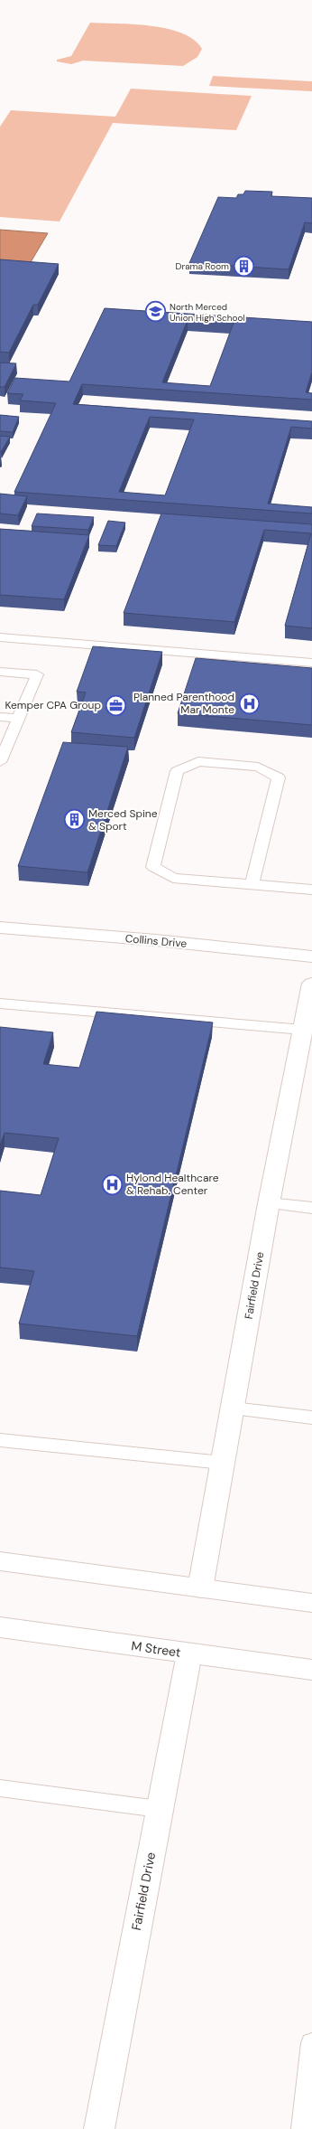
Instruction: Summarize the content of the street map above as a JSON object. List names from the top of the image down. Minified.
{"streets":{"street":["Collins Drive","Fairfield Drive","M Street"]},"crossings":[["Fairfield Drive","M Street"]],"places":{"building":["Drama Room","Merced Spine & Sport"],"school or university":["North Merced Union High School"],"hospital":["Planned Parenthood Mar Monte","Hylond Healthcare & Rehab. Center"],"office":["Kemper CPA Group"]}}
